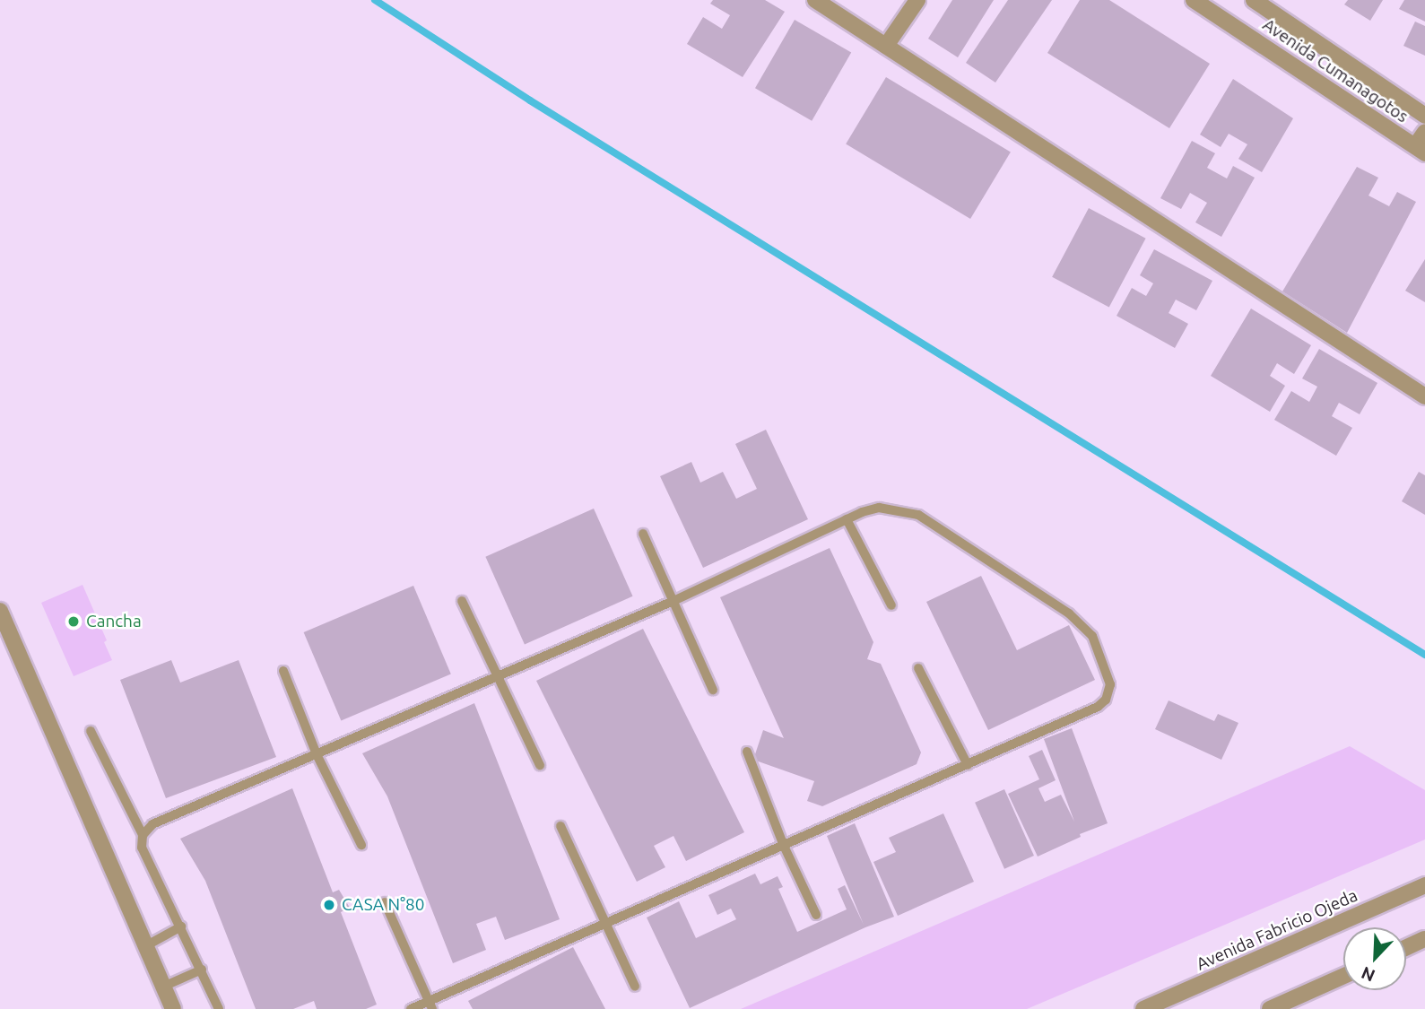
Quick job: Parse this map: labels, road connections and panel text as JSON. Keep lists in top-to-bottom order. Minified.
{"streets":{"street":["Avenida Cumanagotos","Avenida Fabricio Ojeda"]},"places":["Cancha","CASA N°80"],"north":"bottom left"}
